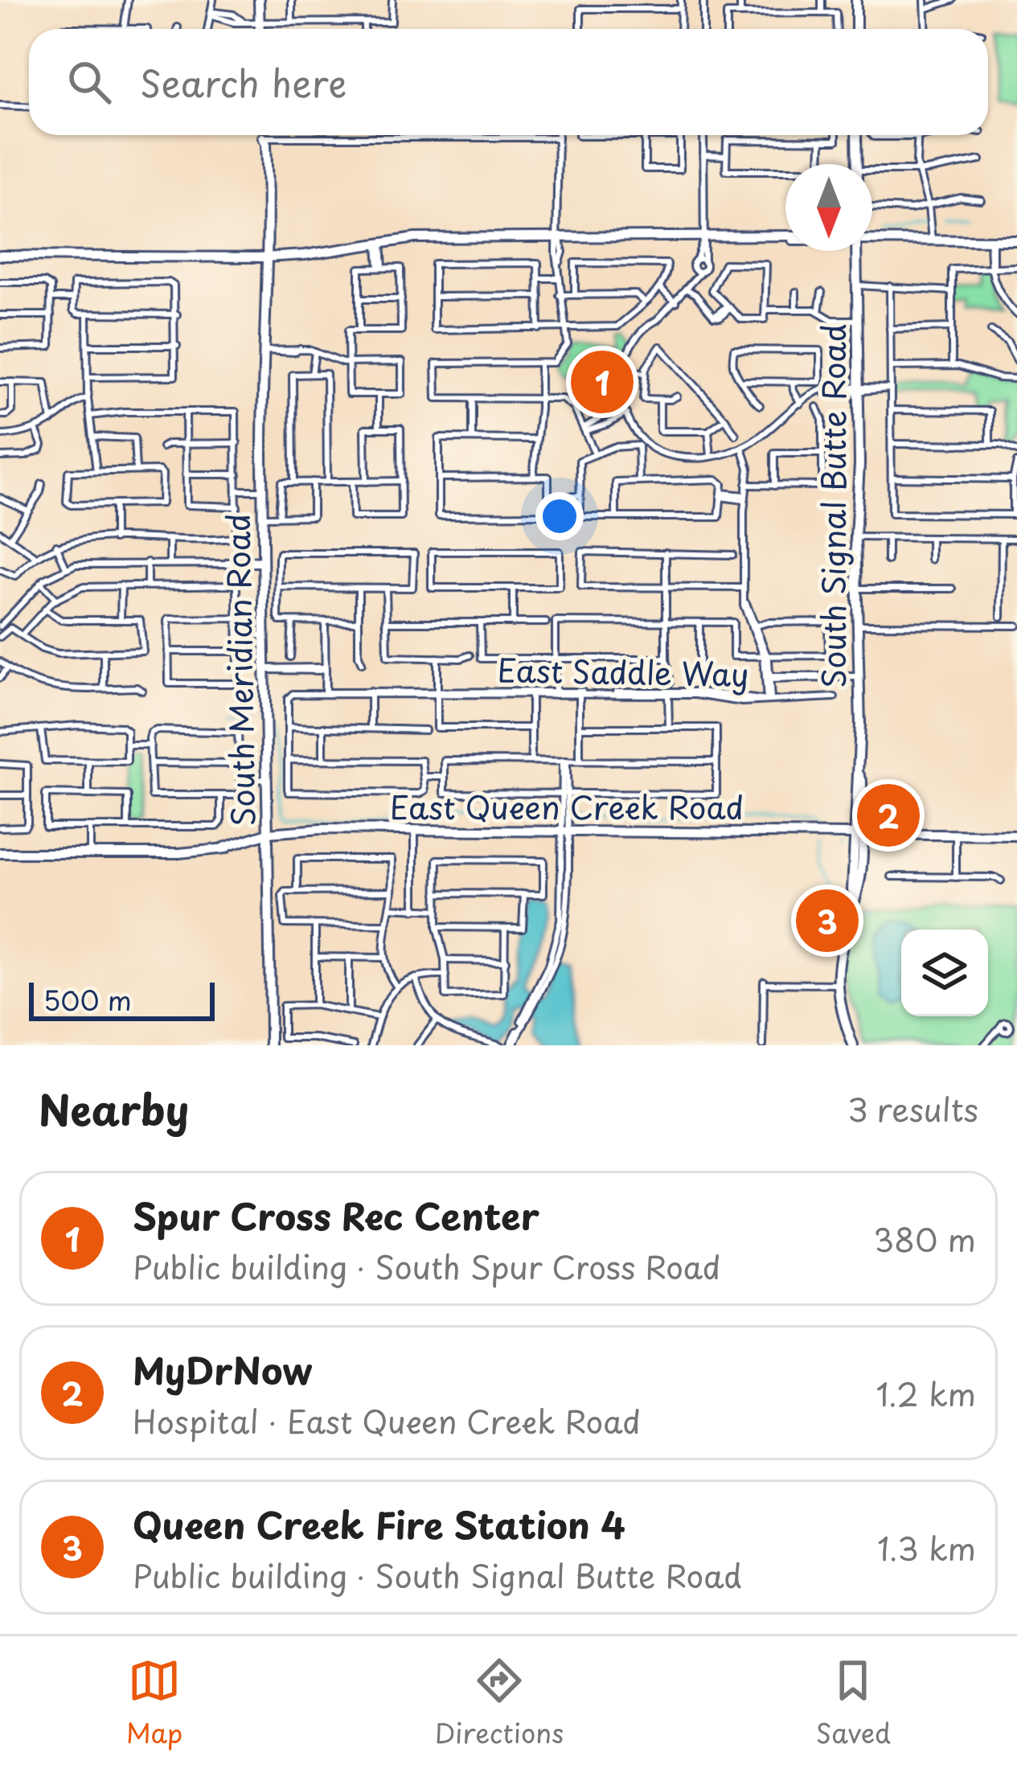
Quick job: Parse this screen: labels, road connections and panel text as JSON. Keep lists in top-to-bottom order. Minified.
{"streets":{"main road":["South Signal Butte Road","South Meridian Road","East Queen Creek Road"],"street":["East Saddle Way"]},"crossings":[["South Signal Butte Road","East Queen Creek Road"],["South Meridian Road","East Queen Creek Road"]],"scale_bar":"500 m","north":"bottom","page":{"search":"Search here","pins":["1","2","3"],"scale":"500 m","heading":["Nearby","3 results"],"list":[{"mark":"1","name":"Spur Cross Rec Center","note":"Public building · South Spur Cross Road","value":"380 m"},{"mark":"2","name":"MyDrNow","note":"Hospital · East Queen Creek Road","value":"1.2 km"},{"mark":"3","name":"Queen Creek Fire Station 4","note":"Public building · South Signal Butte Road","value":"1.3 km"}],"nav":["Map","Directions","Saved"]}}
